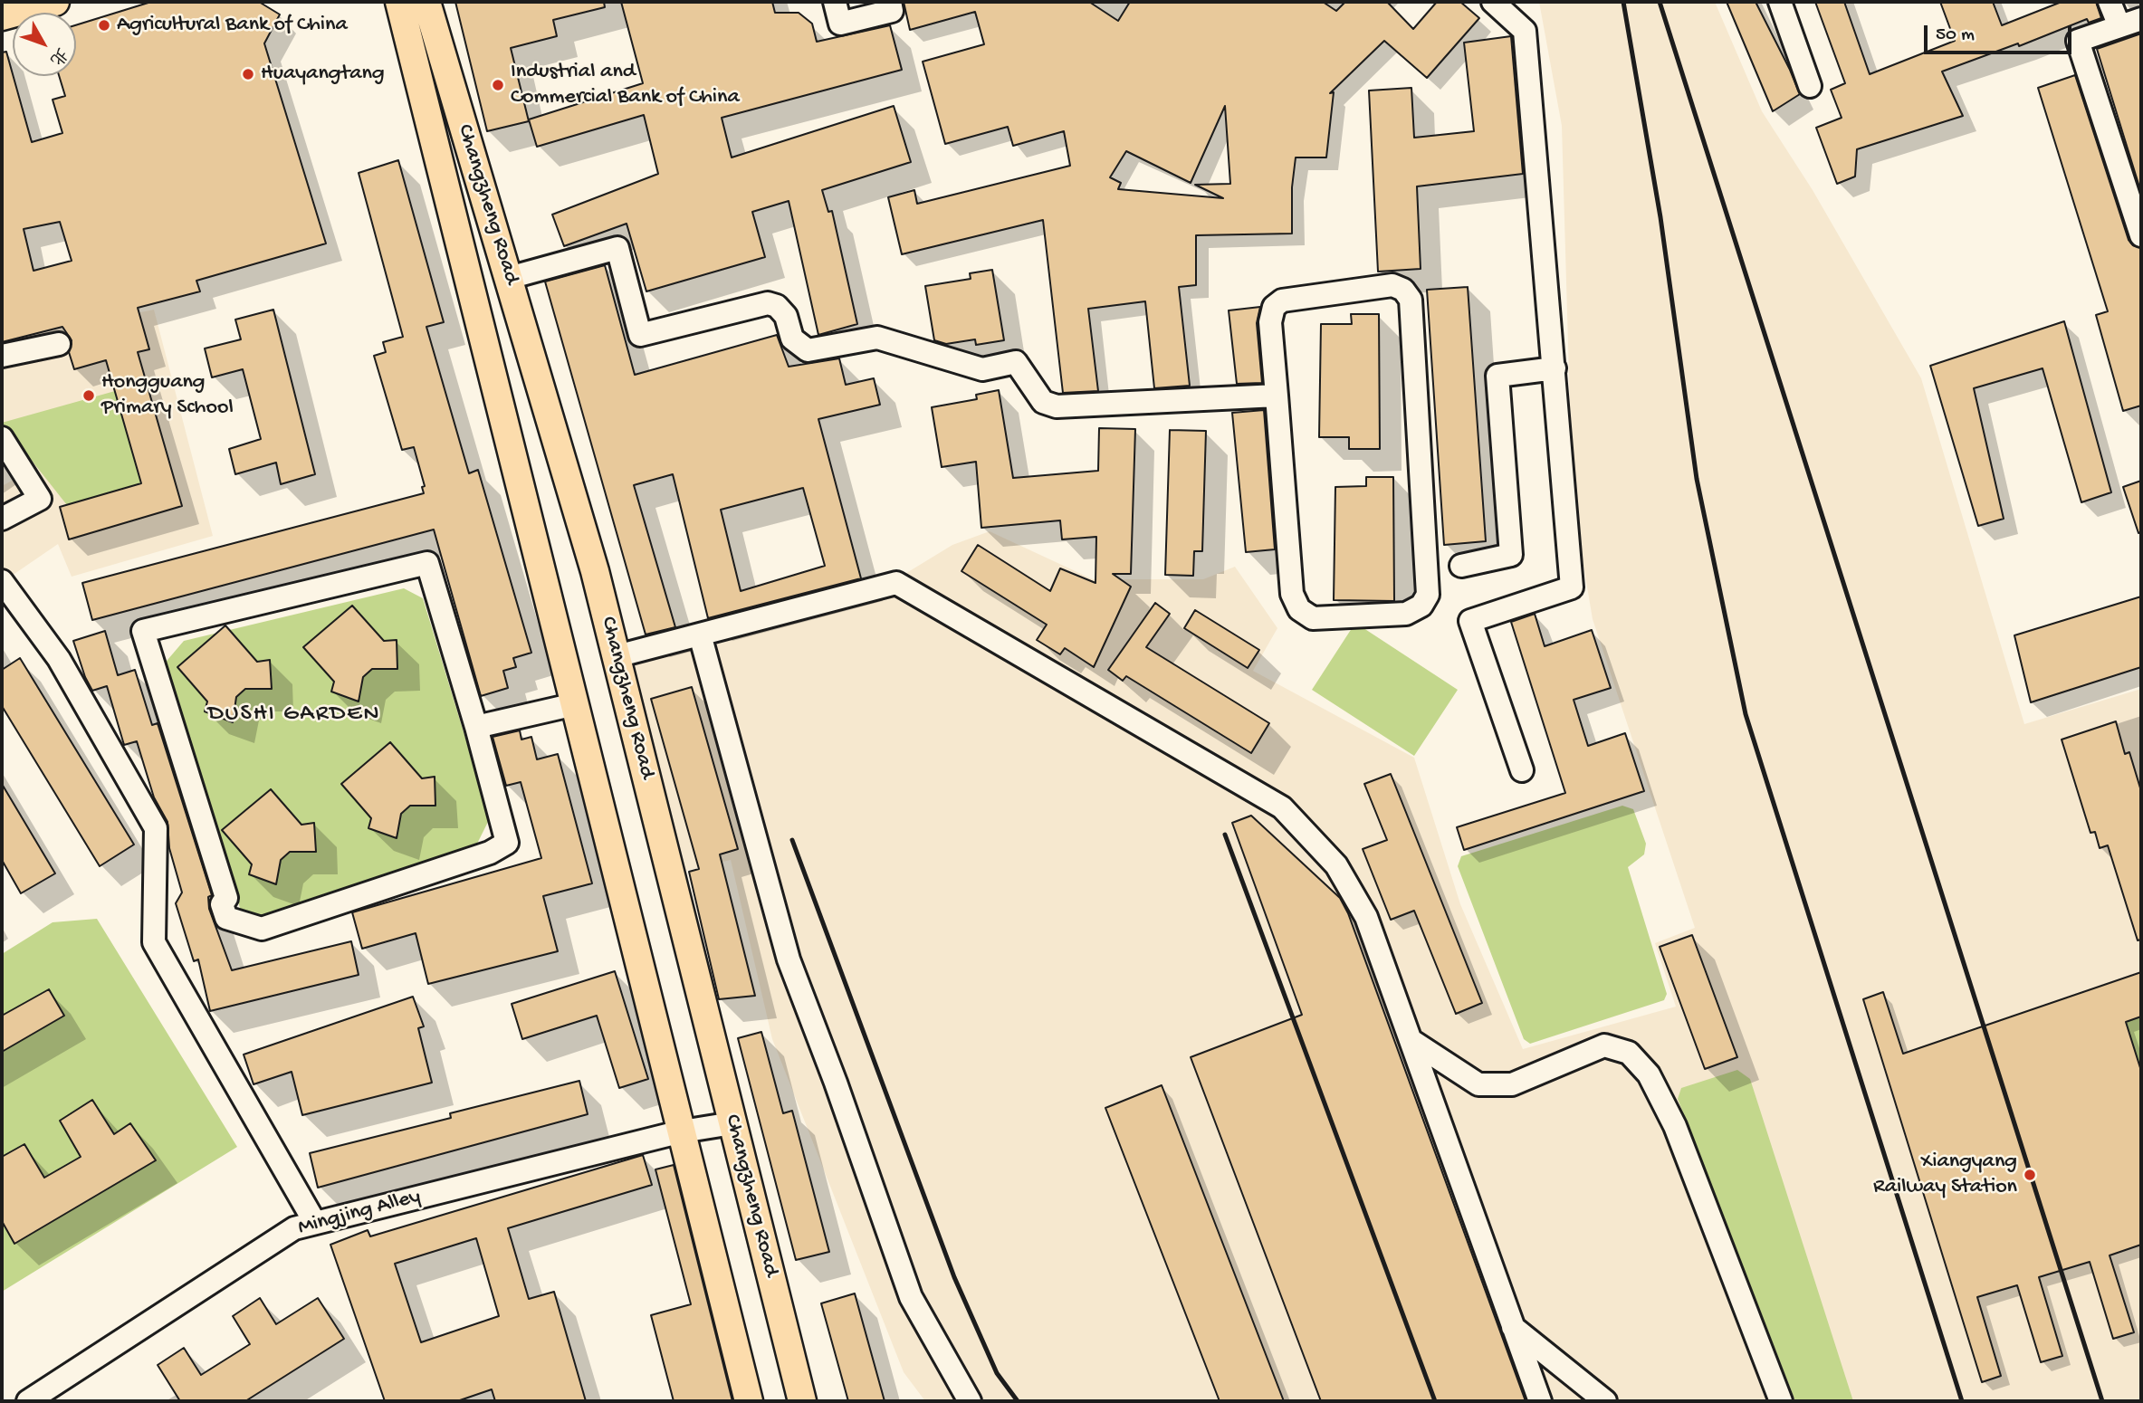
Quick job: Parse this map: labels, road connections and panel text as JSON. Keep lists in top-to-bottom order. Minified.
{"streets":{"main road":["Changzheng Road"],"street":["Mingjing Alley"]},"crossings":[["Changzheng Road","Mingjing Alley"]],"districts":["DUSHI GARDEN"],"places":["Agricultural Bank of China","Huayangtang","Industrial and Commercial Bank of China","Hongguang Primary School","Xiangyang Railway Station"],"scale_bar":"50 m","north":"bottom right"}
